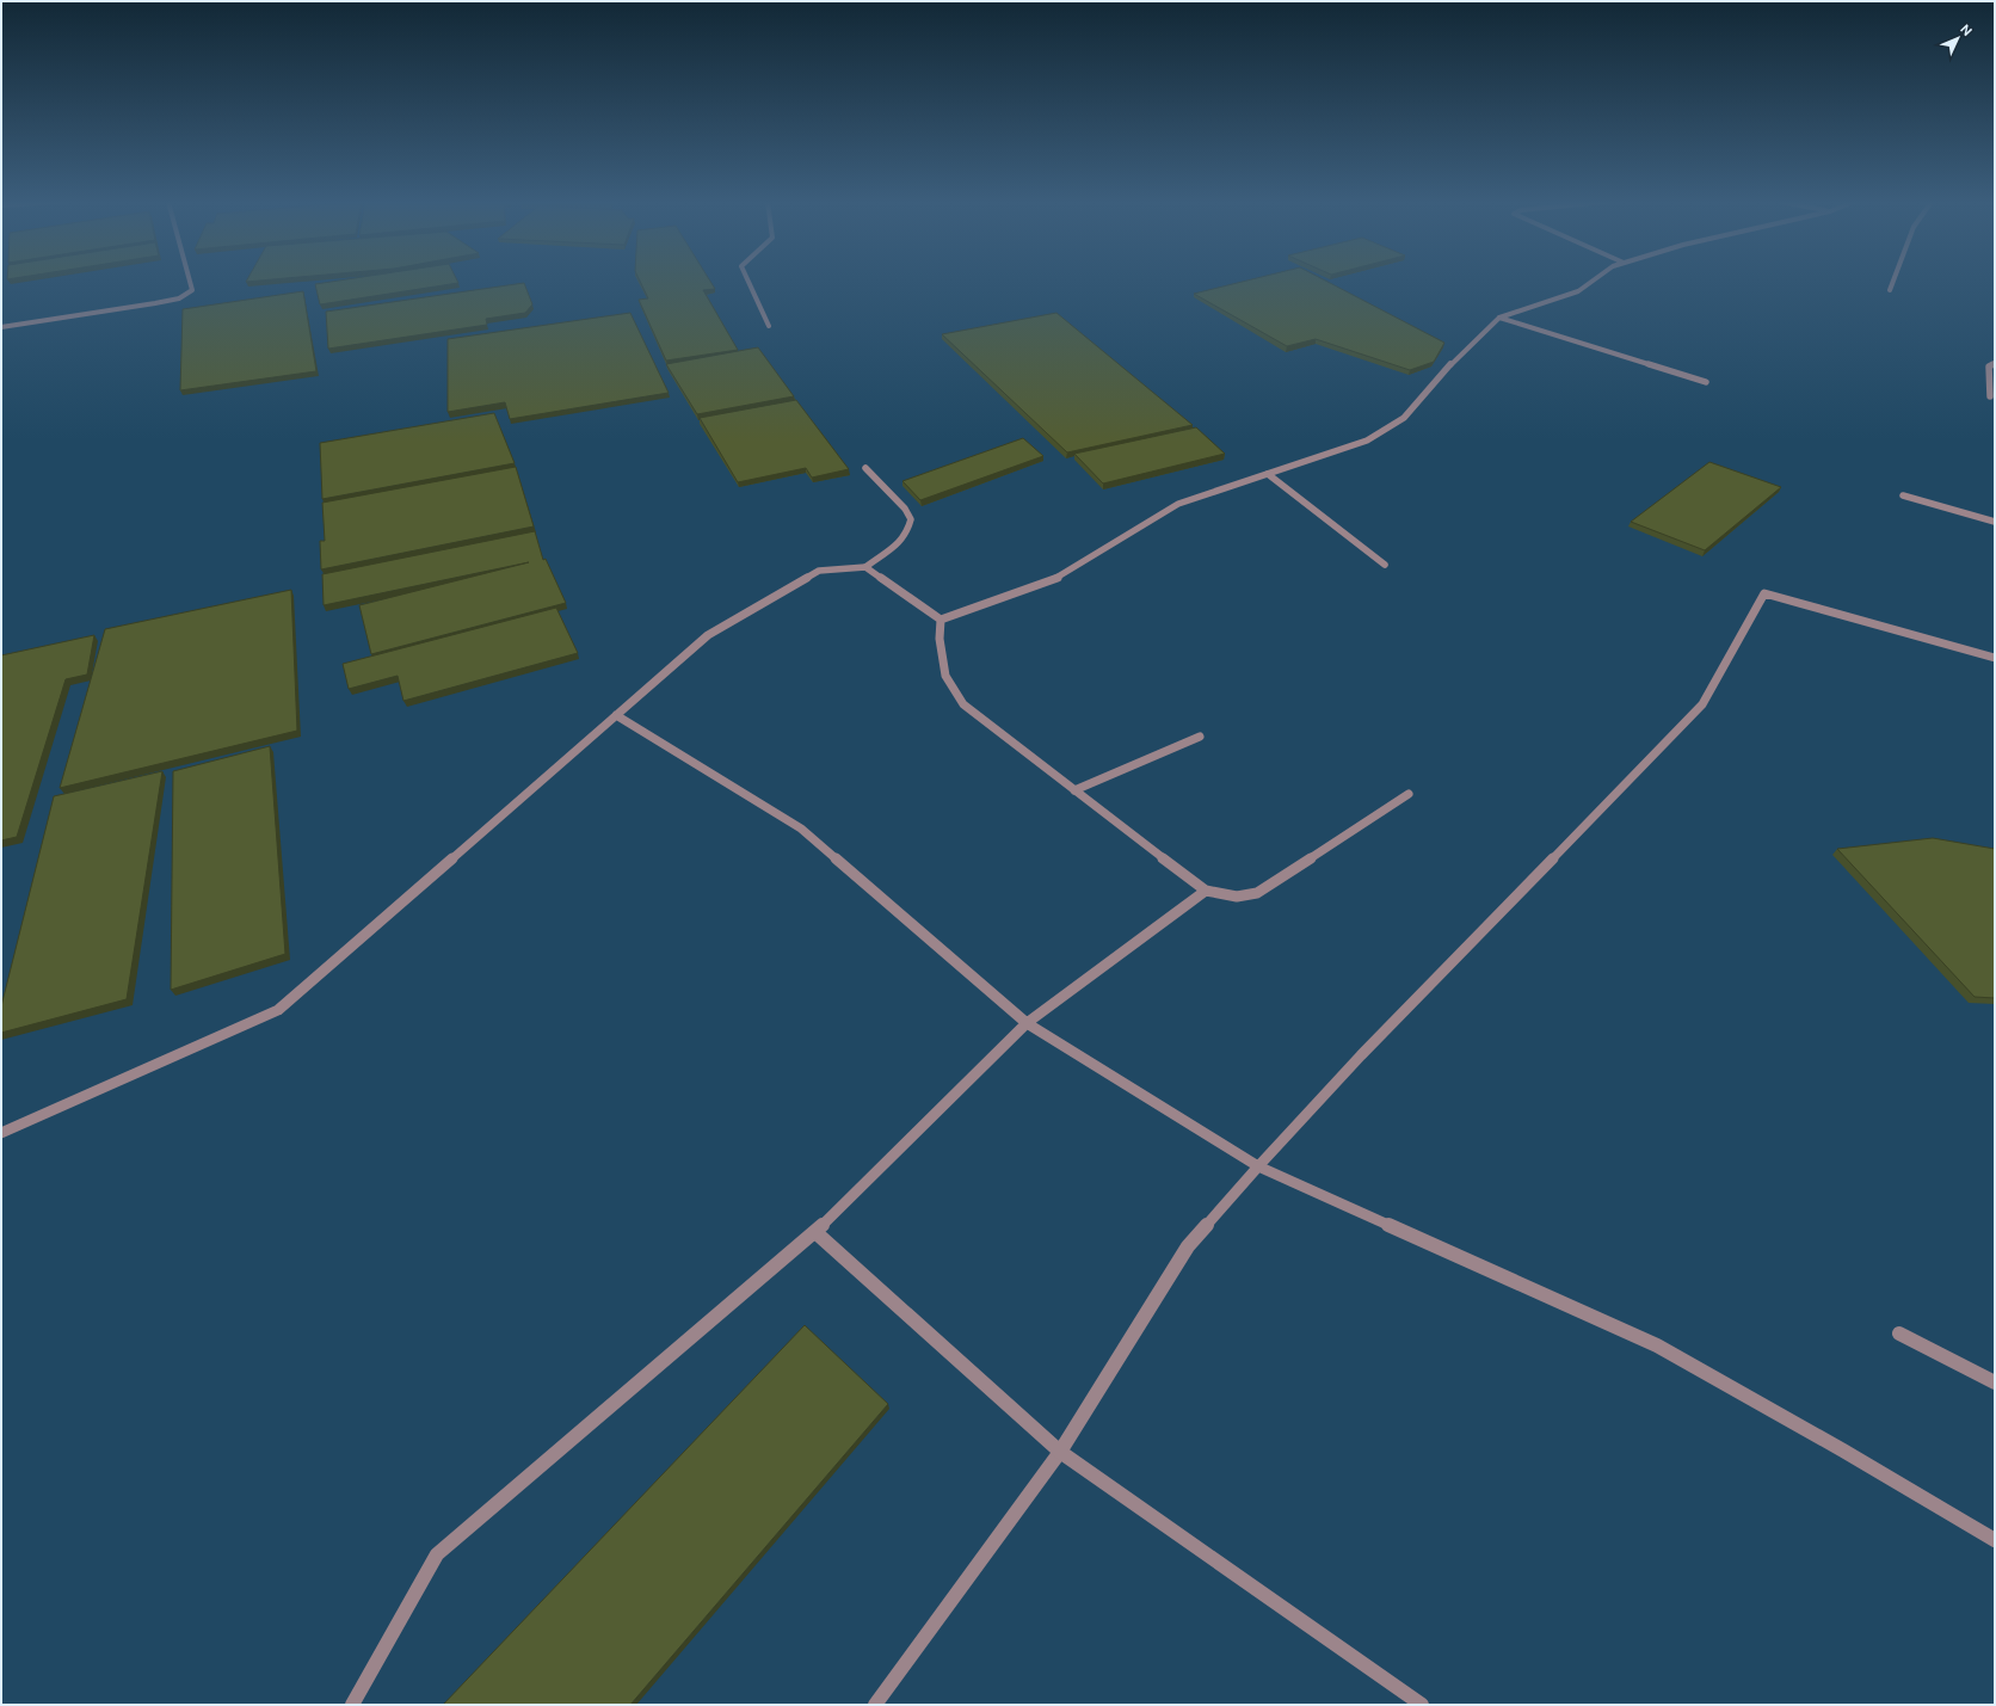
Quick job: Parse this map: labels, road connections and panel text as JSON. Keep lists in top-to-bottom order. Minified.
{"north":"top right"}
